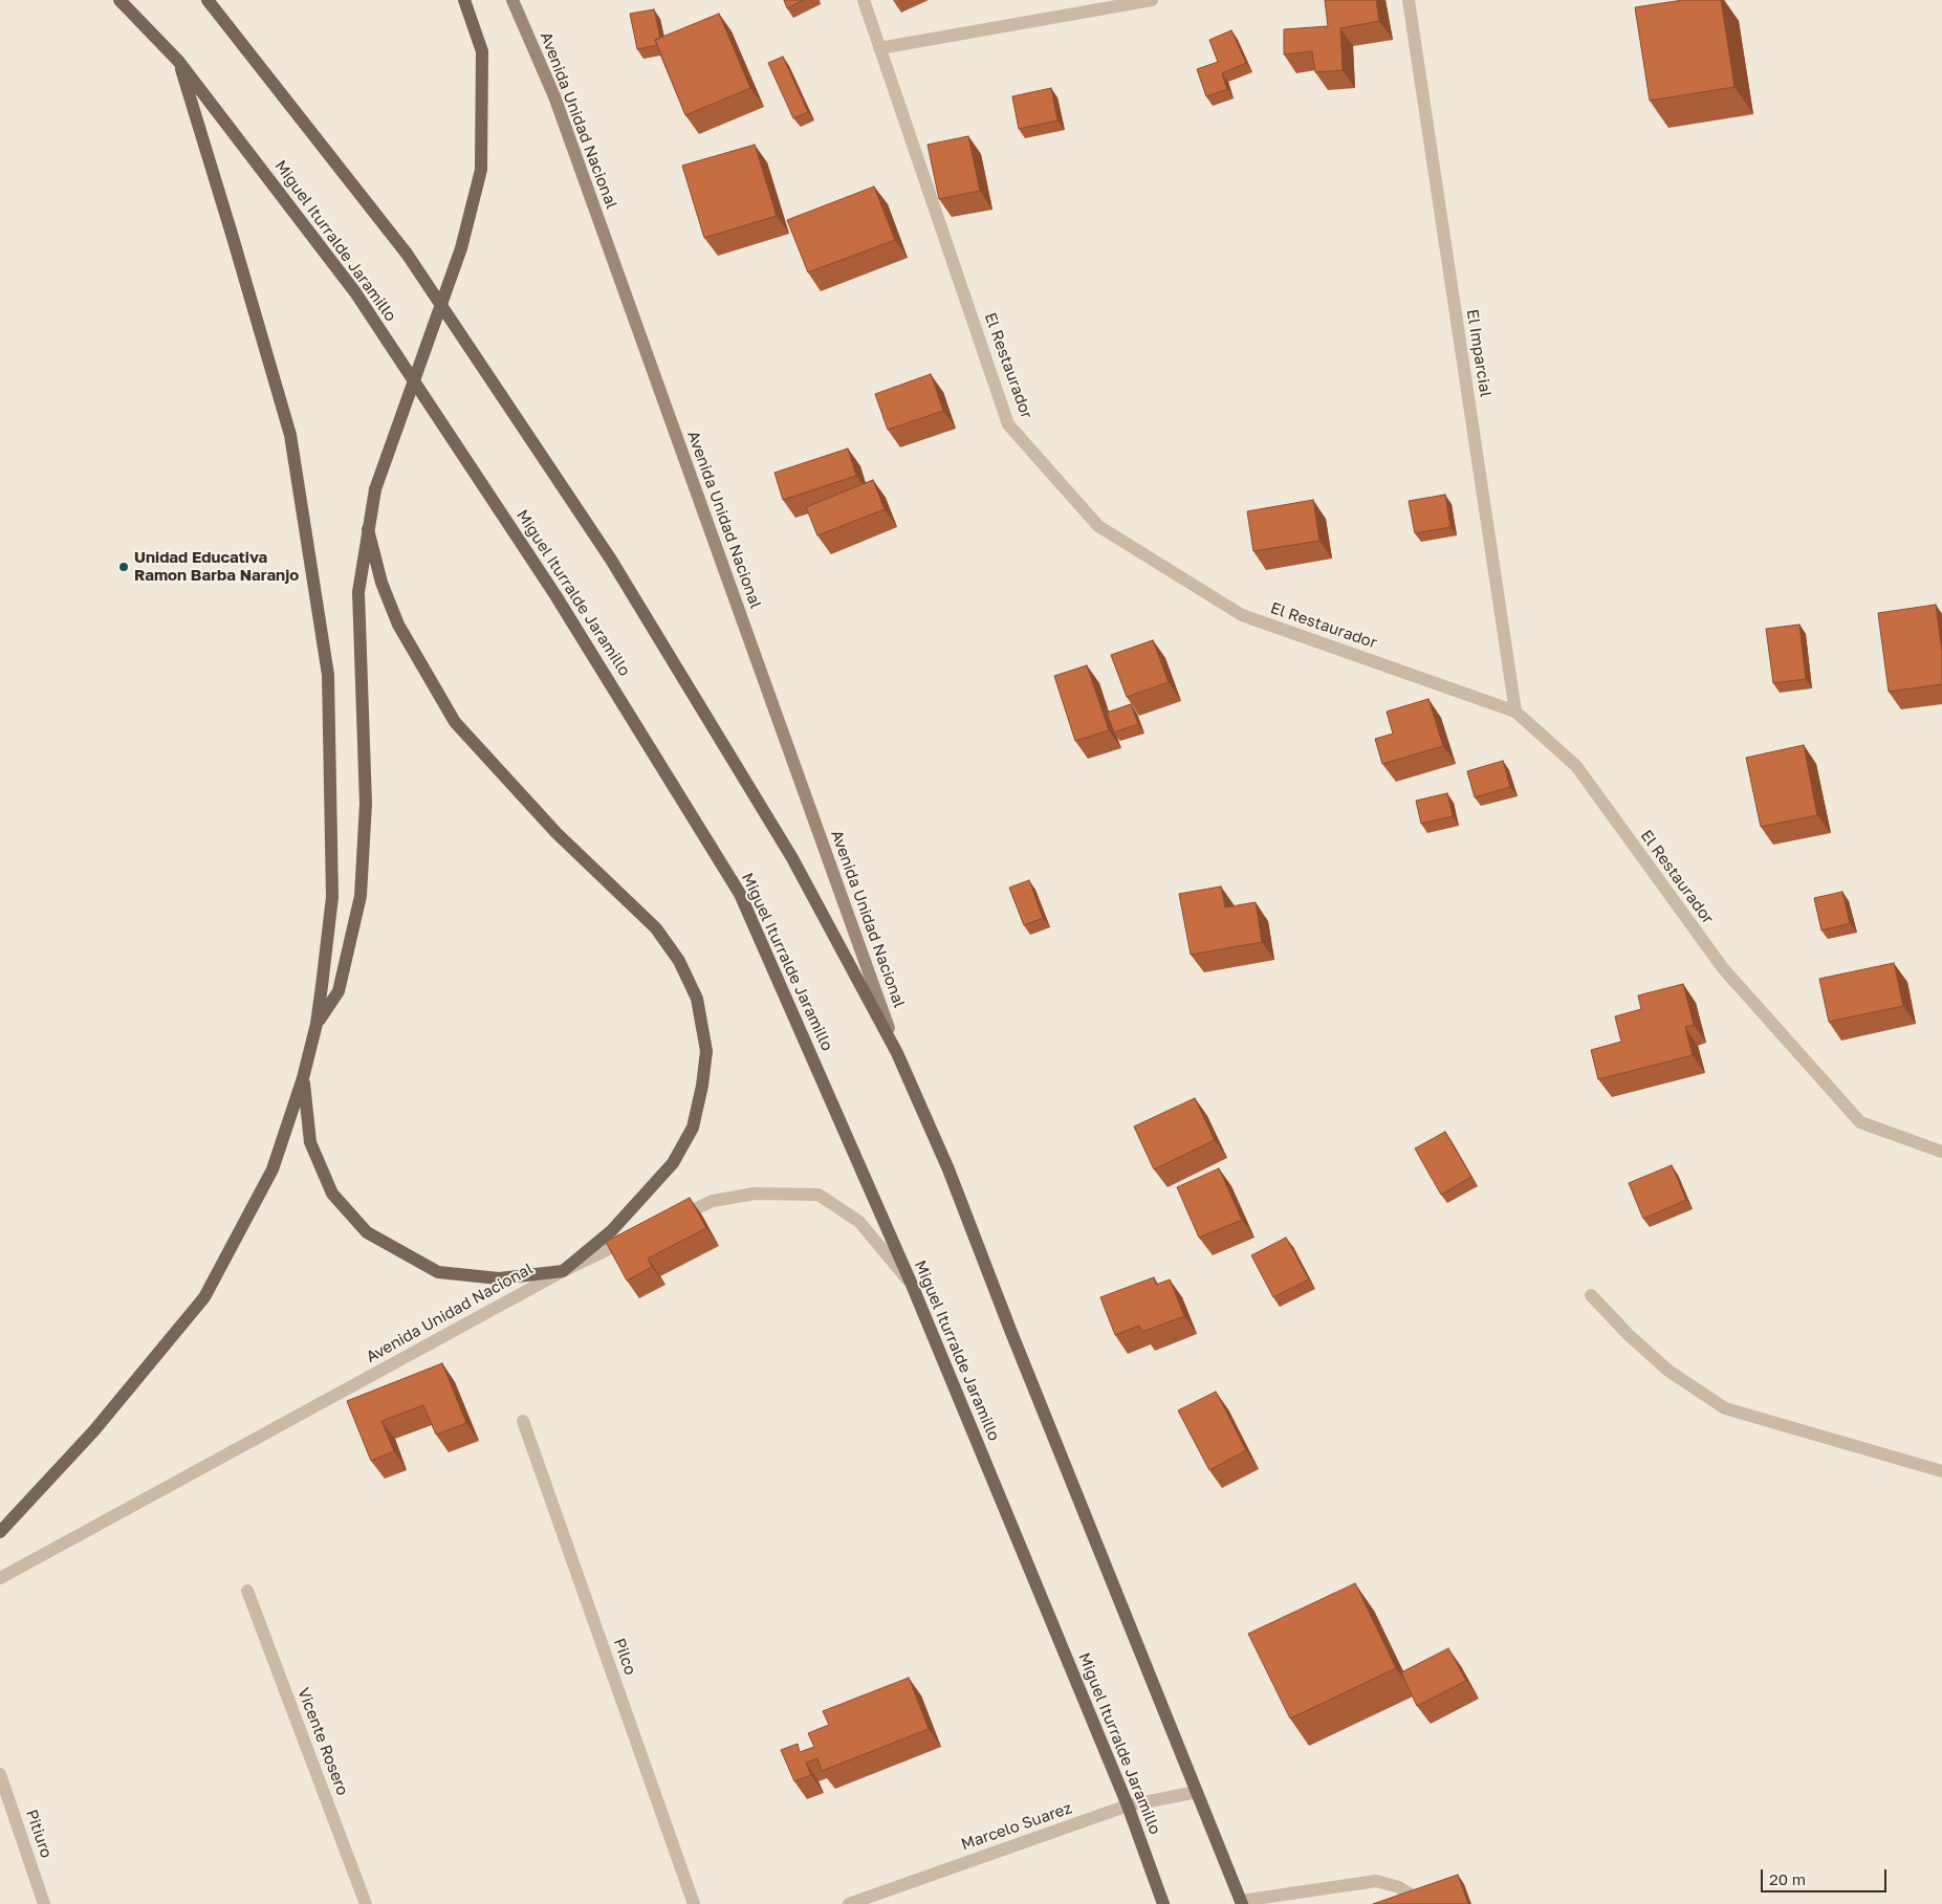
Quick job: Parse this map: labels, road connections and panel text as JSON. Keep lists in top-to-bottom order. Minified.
{"streets":{"main road":["Avenida Unidad Nacional","Miguel Iturralde Jaramillo"],"street":["El Imparcial","El Restaurador","Pilco","Vicente Rosero","Marcelo Suarez","Pitiuro"]},"crossings":[["Miguel Iturralde Jaramillo","Marcelo Suarez"],["El Imparcial","El Restaurador"]],"places":["Unidad Educativa Ramon Barba Naranjo"],"scale_bar":"20 m"}
